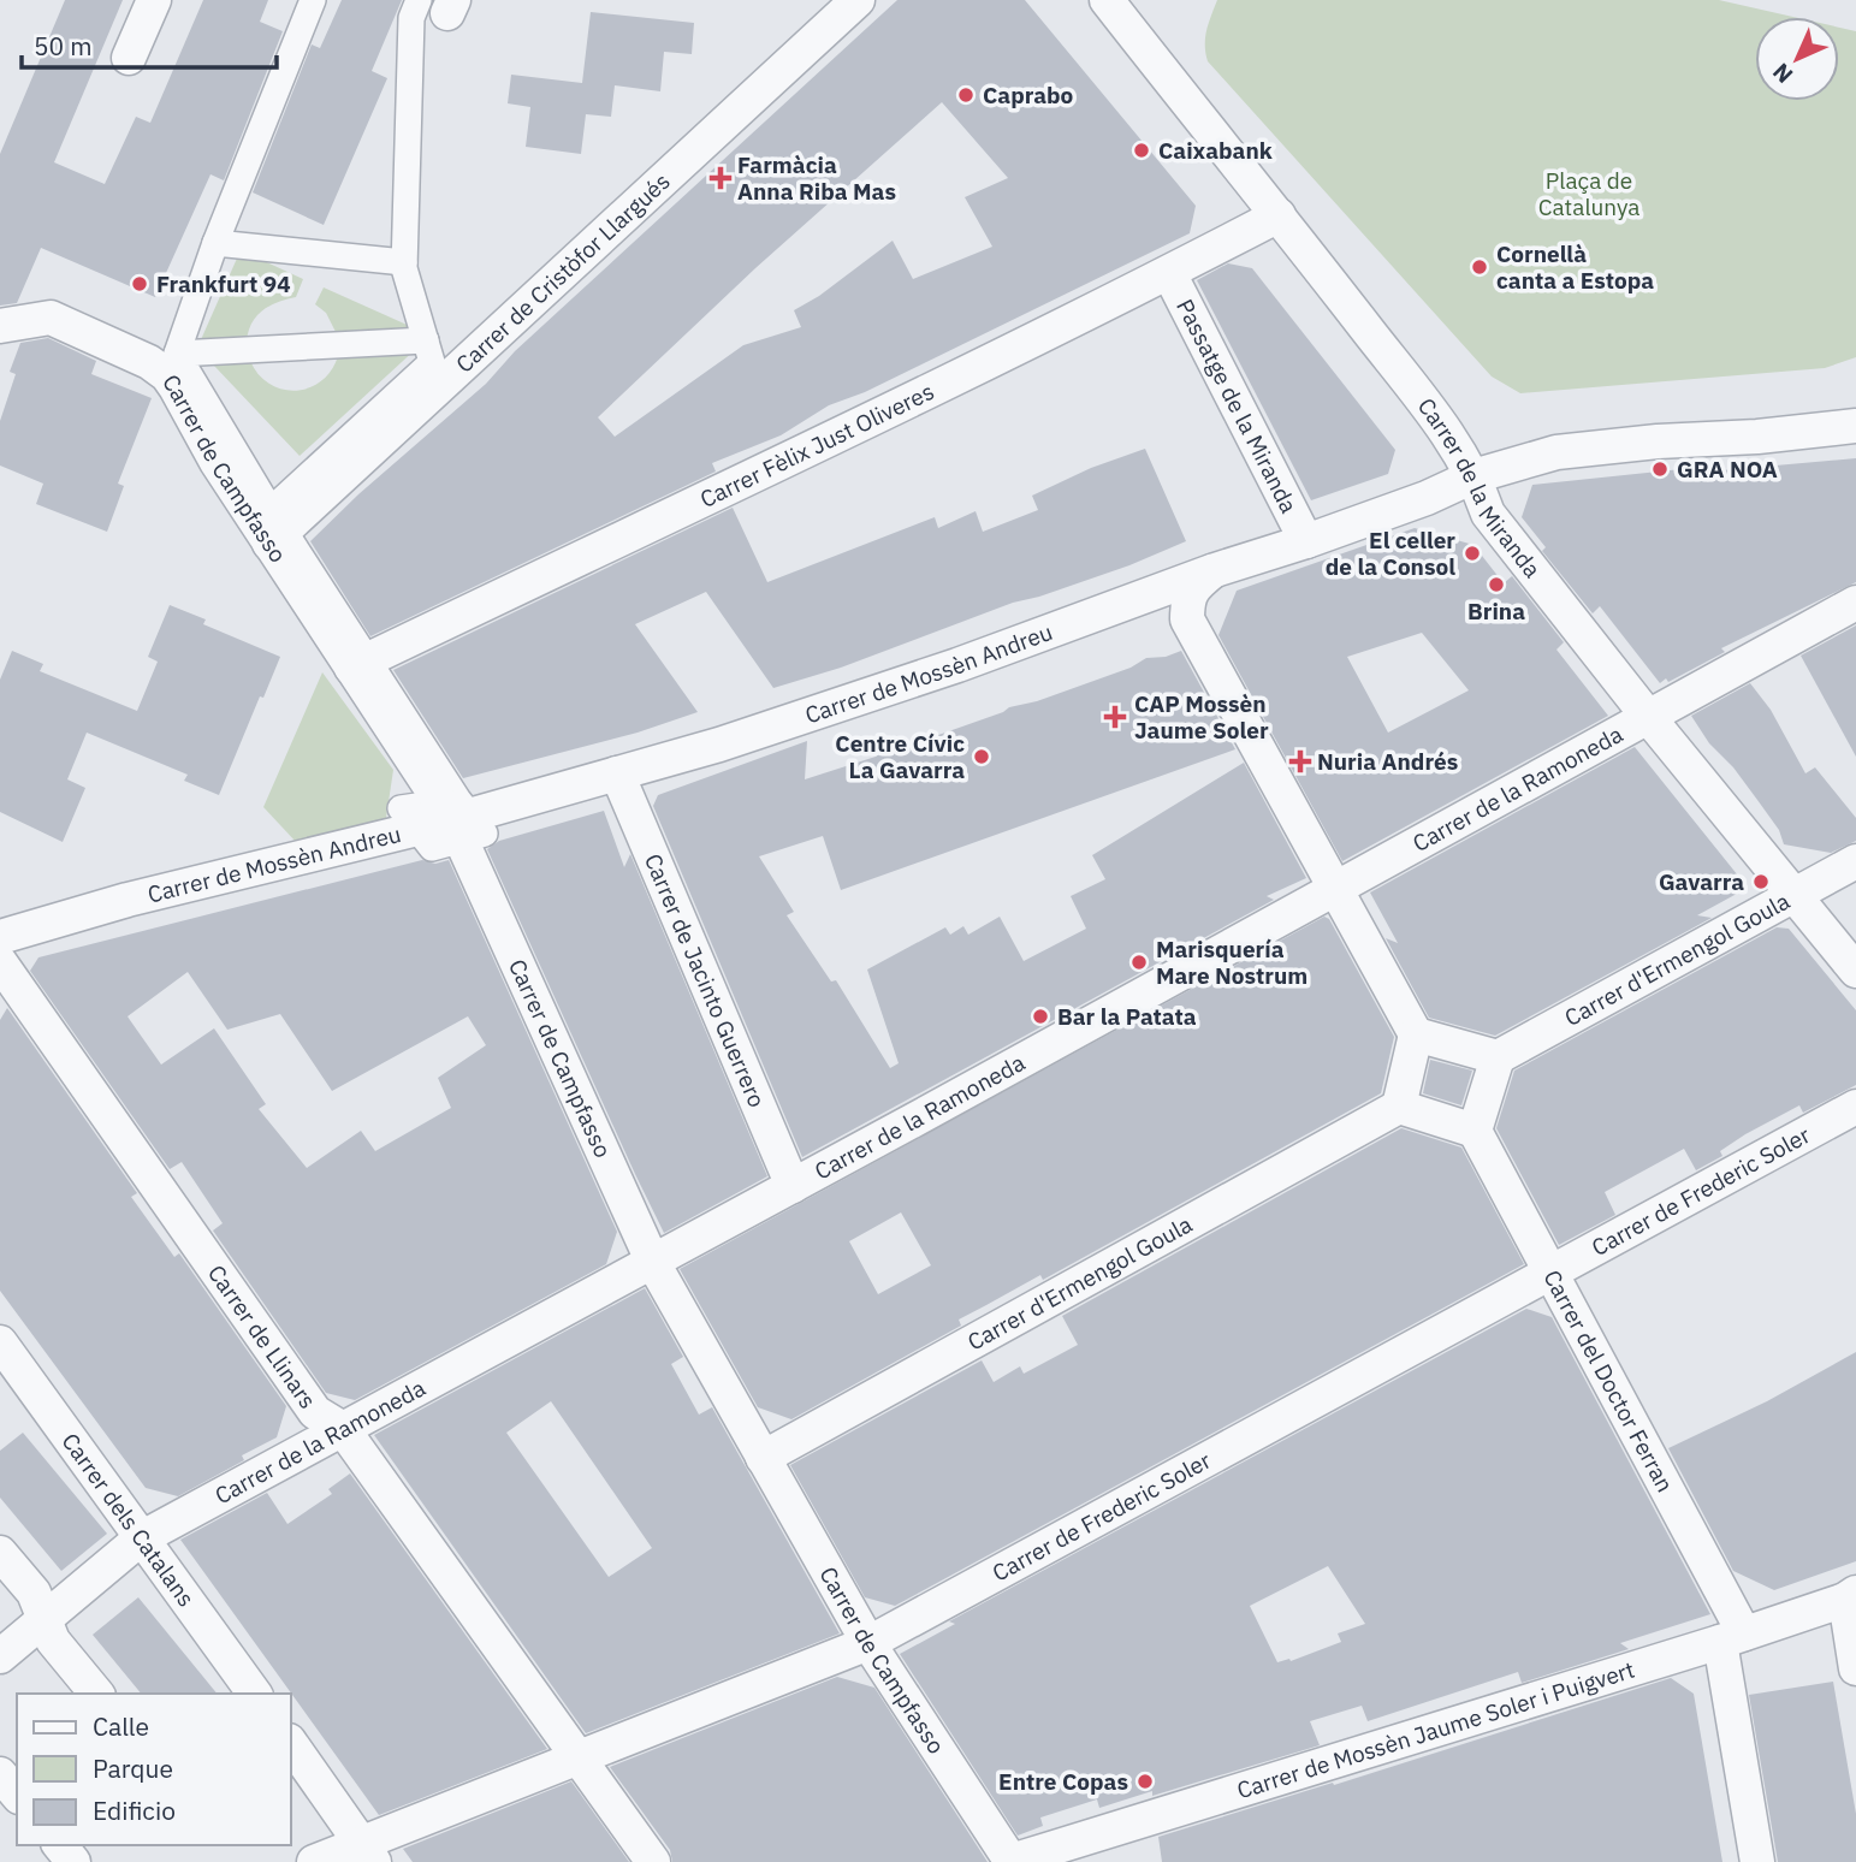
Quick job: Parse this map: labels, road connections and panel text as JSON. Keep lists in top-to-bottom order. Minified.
{"streets":{"street":["Carrer de Cristòfor Llargués","Passatge de la Miranda","Carrer Fèlix Just Oliveres","Carrer de Campfasso","Carrer de la Miranda","Carrer de Mossèn Andreu","Carrer de la Ramoneda","Carrer d'Ermengol Goula","Carrer de Jacinto Guerrero","Carrer de Frederic Soler","Carrer de Llinars","Carrer del Doctor Ferran","Carrer dels Catalans","Carrer de Mossèn Jaume Soler i Puigvert"]},"crossings":[["Carrer de Cristòfor Llargués","Carrer de Campfasso"],["Passatge de la Miranda","Carrer Fèlix Just Oliveres"],["Passatge de la Miranda","Carrer de Mossèn Andreu"],["Carrer Fèlix Just Oliveres","Carrer de Campfasso"],["Carrer Fèlix Just Oliveres","Carrer de la Miranda"],["Carrer de Campfasso","Carrer de Mossèn Andreu"],["Carrer de Campfasso","Carrer de la Ramoneda"],["Carrer de Campfasso","Carrer d'Ermengol Goula"],["Carrer de Campfasso","Carrer de Frederic Soler"],["Carrer de Campfasso","Carrer de Mossèn Jaume Soler i Puigvert"],["Carrer de la Miranda","Carrer de Mossèn Andreu"],["Carrer de la Miranda","Carrer de la Ramoneda"],["Carrer de la Miranda","Carrer d'Ermengol Goula"],["Carrer de Mossèn Andreu","Carrer de Jacinto Guerrero"],["Carrer de la Ramoneda","Carrer de Jacinto Guerrero"],["Carrer de la Ramoneda","Carrer de Llinars"],["Carrer de la Ramoneda","Carrer dels Catalans"],["Carrer de Frederic Soler","Carrer de Llinars"],["Carrer de Frederic Soler","Carrer del Doctor Ferran"],["Carrer del Doctor Ferran","Carrer de Mossèn Jaume Soler i Puigvert"]],"parks":["Plaça de Catalunya"],"places":{"other":["Caprabo","Caixabank","Cornellà canta a Estopa","Frankfurt 94","GRA NOA","El celler de la Consol","Brina","Centre Cívic La Gavarra","Gavarra","Marisquería Mare Nostrum","Bar la Patata","Entre Copas"],"health":["Farmàcia Anna Riba Mas","CAP Mossèn Jaume Soler","Nuria Andrés"]},"legend":["Calle","Parque","Edificio"],"scale_bar":"50 m","north":"bottom left"}
